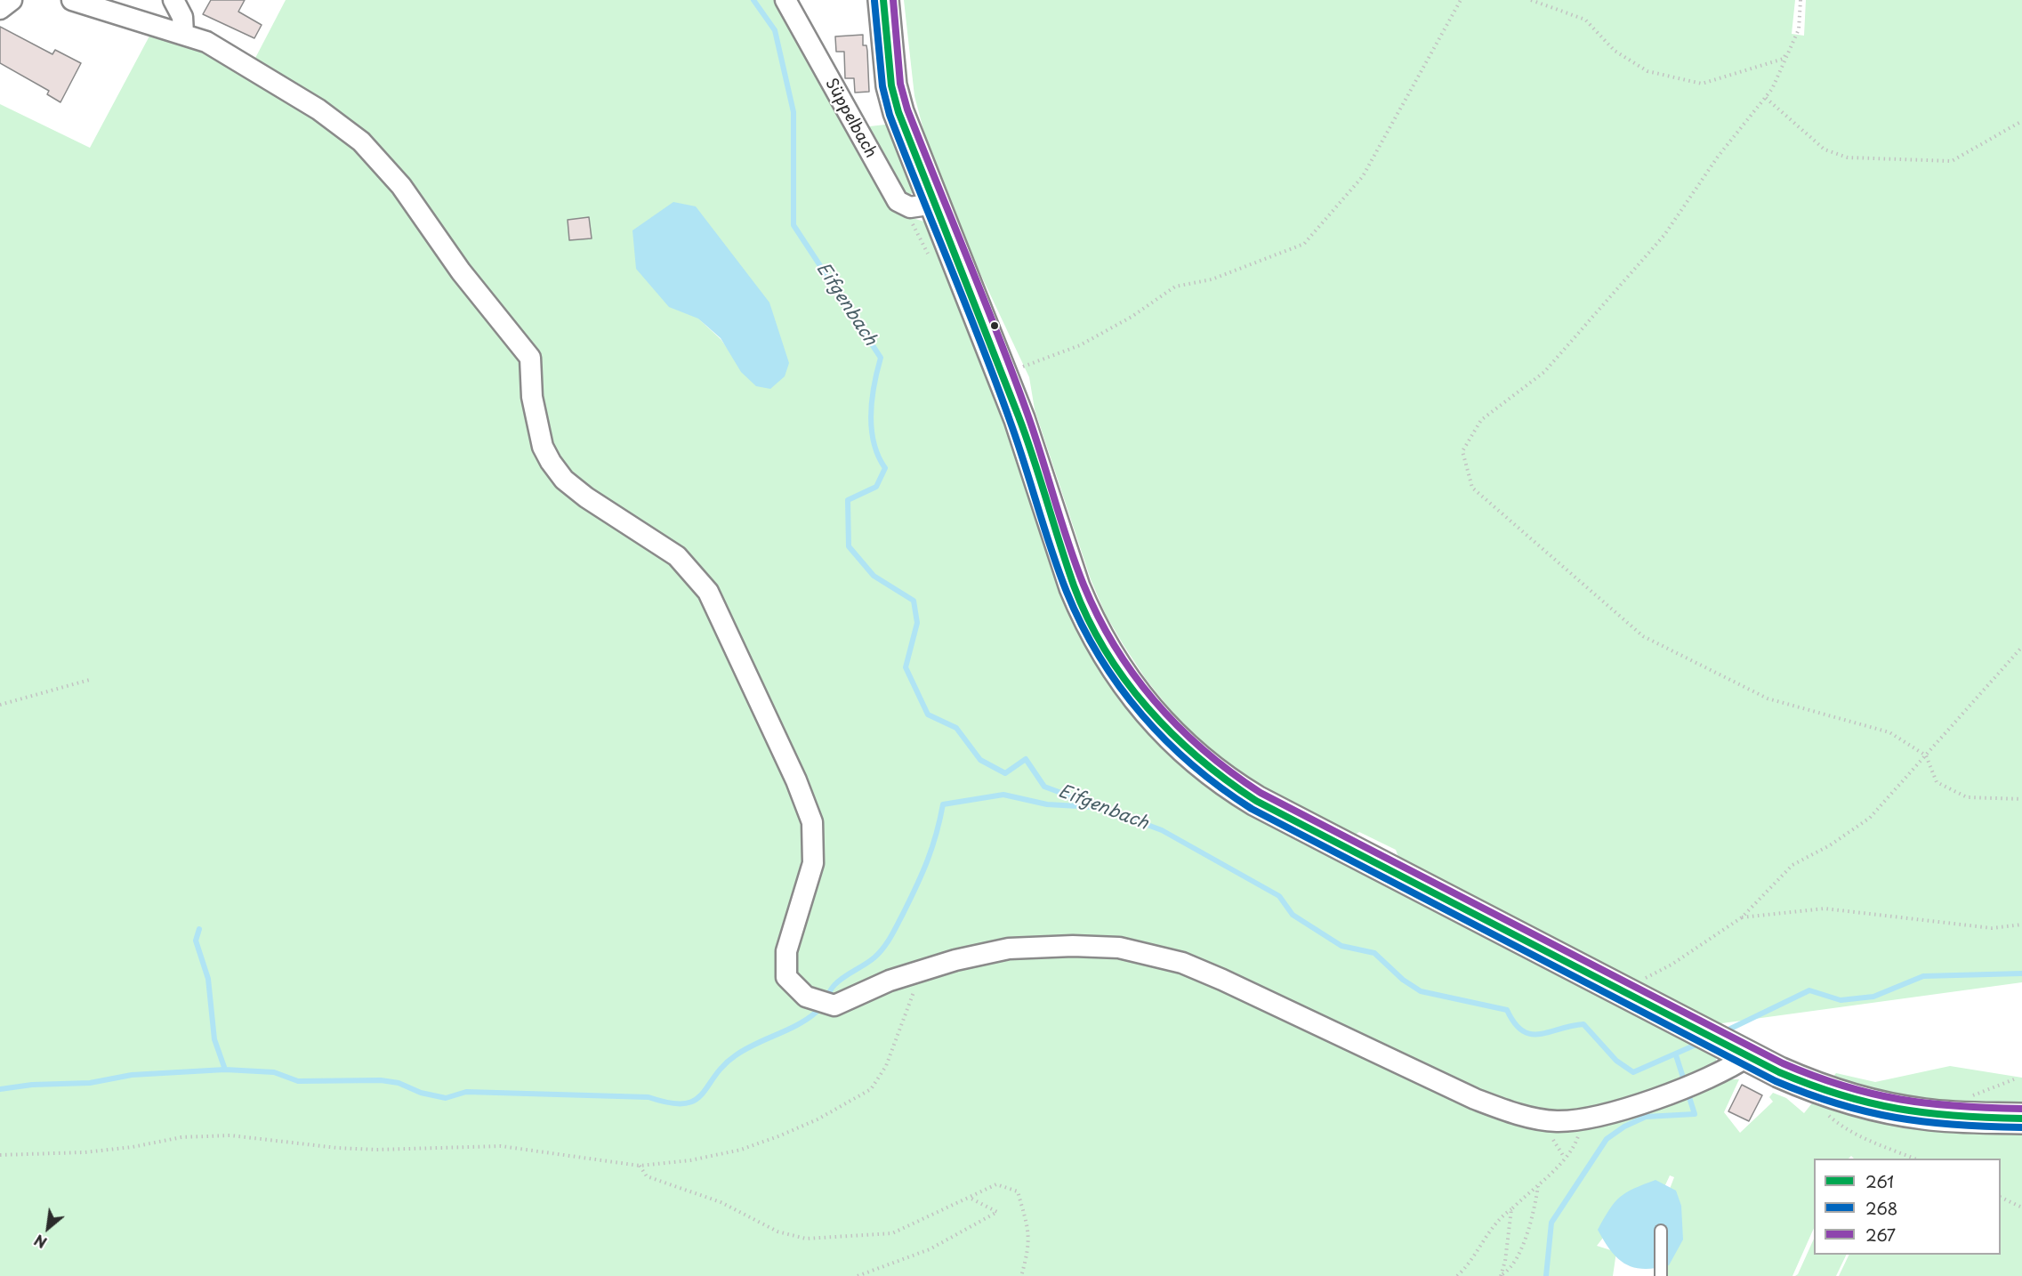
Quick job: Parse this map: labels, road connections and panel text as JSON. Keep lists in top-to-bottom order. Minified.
{"streets":{"street":["Süppelbach"]},"water":["Eifgenbach"],"lines":["transit line 261","transit line 267","transit line 268"],"legend":["261","268","267"],"north":"bottom left"}
